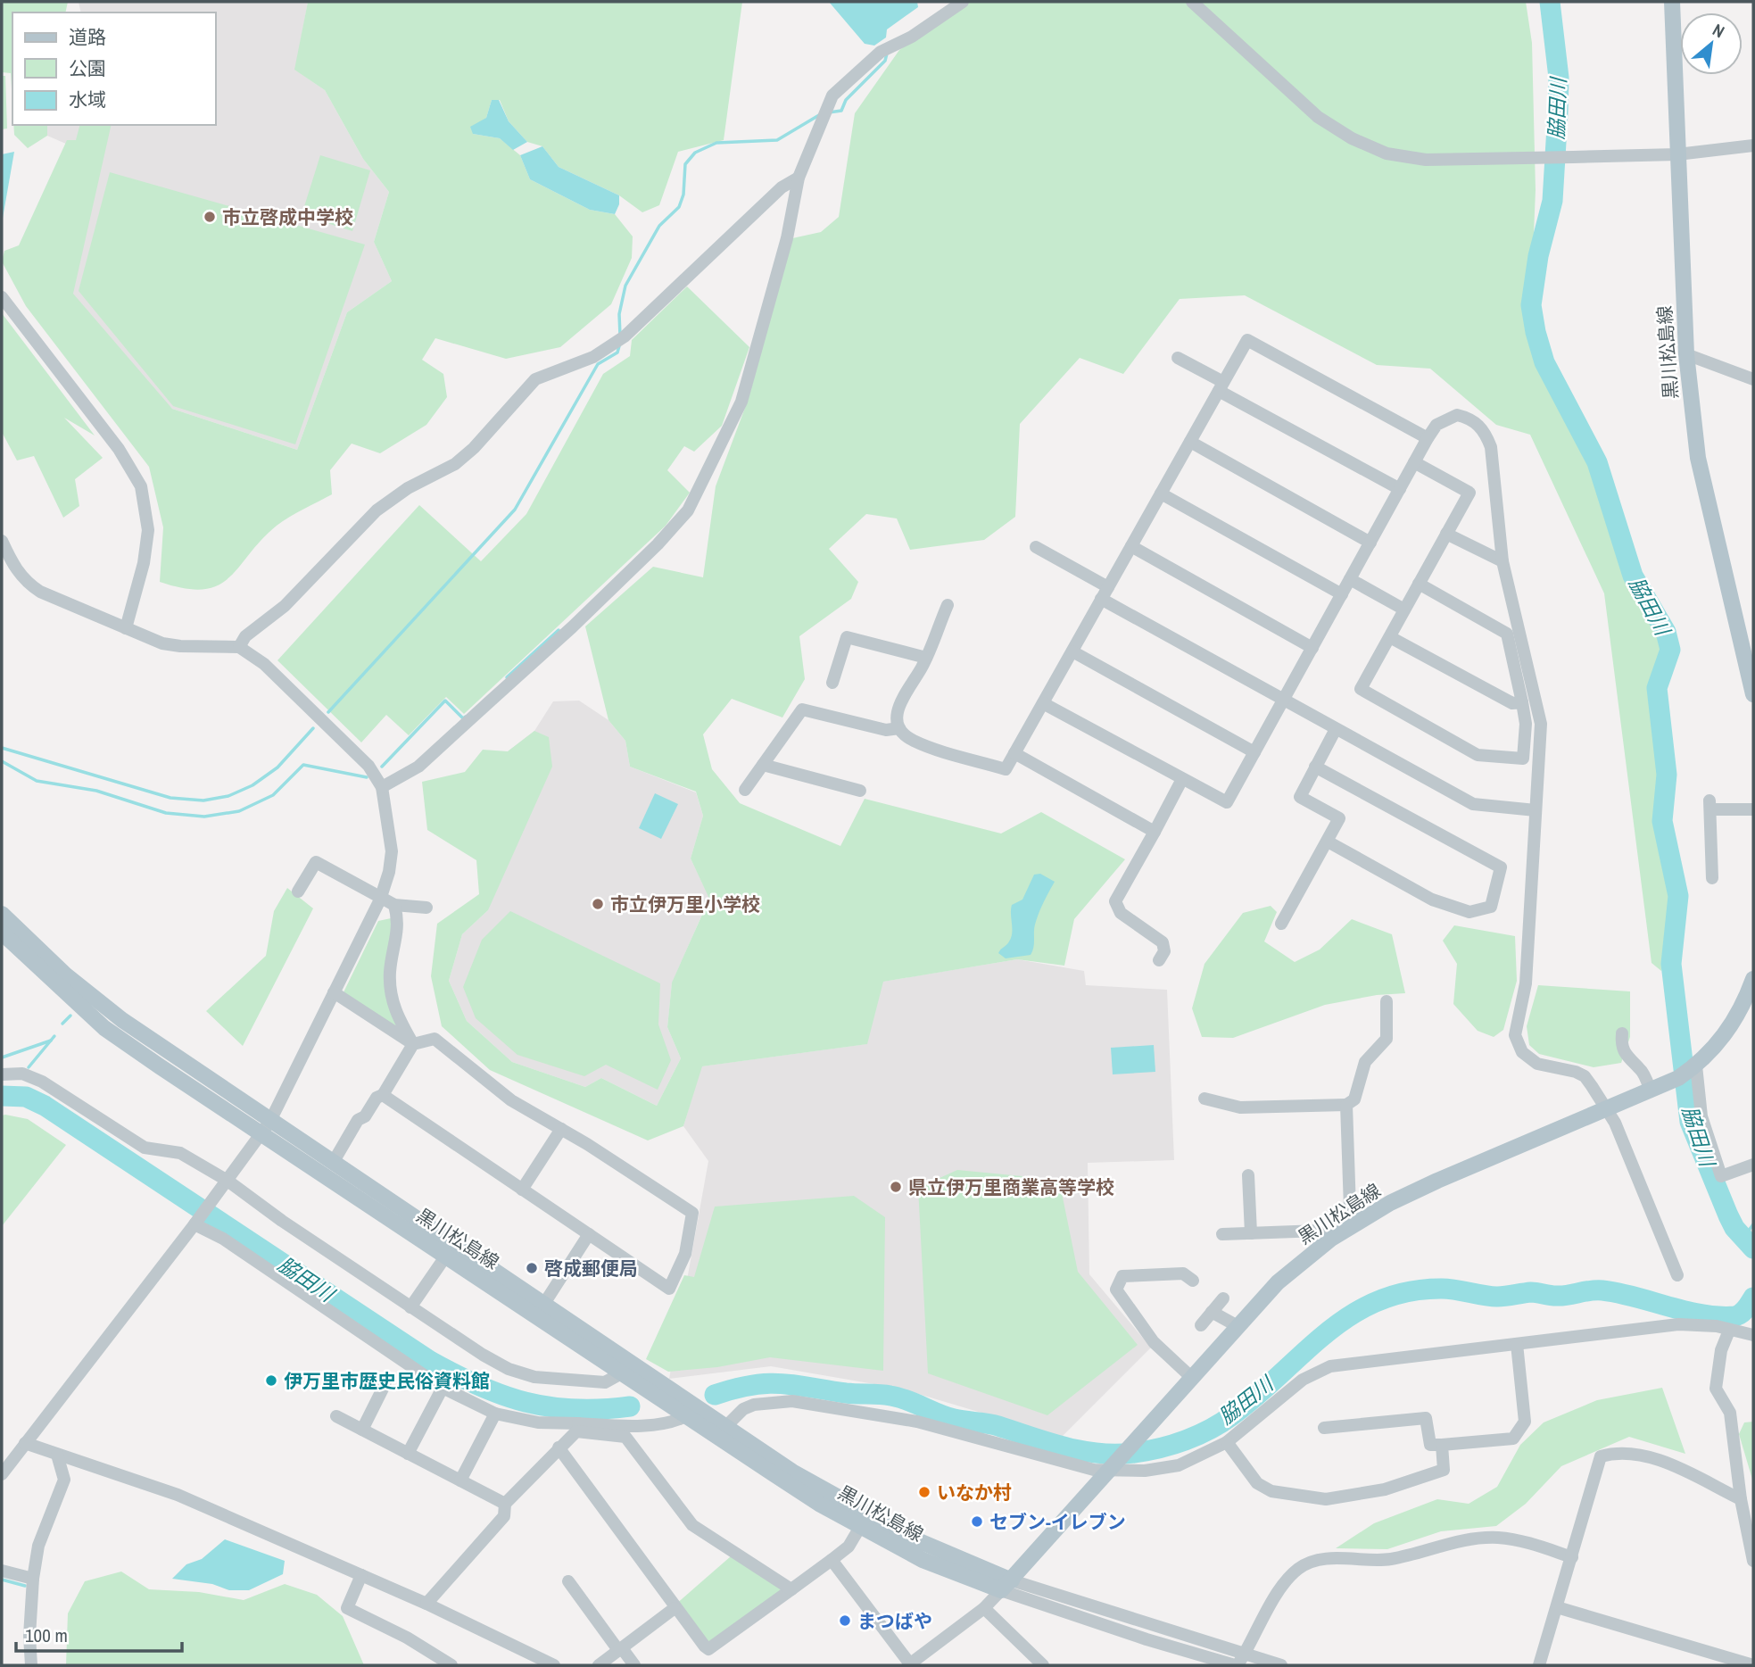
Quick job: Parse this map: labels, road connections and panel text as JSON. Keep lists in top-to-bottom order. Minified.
{"streets":{"main road":["黒川松島線"]},"water":["脇田川"],"places":["市立啓成中学校","市立伊万里小学校","県立伊万里商業高等学校","啓成郵便局","伊万里市歴史民俗資料館","いなか村","セブン-イレブン","まつばや"],"legend":["道路","公園","水域"],"scale_bar":"100 m","north":"top right"}
